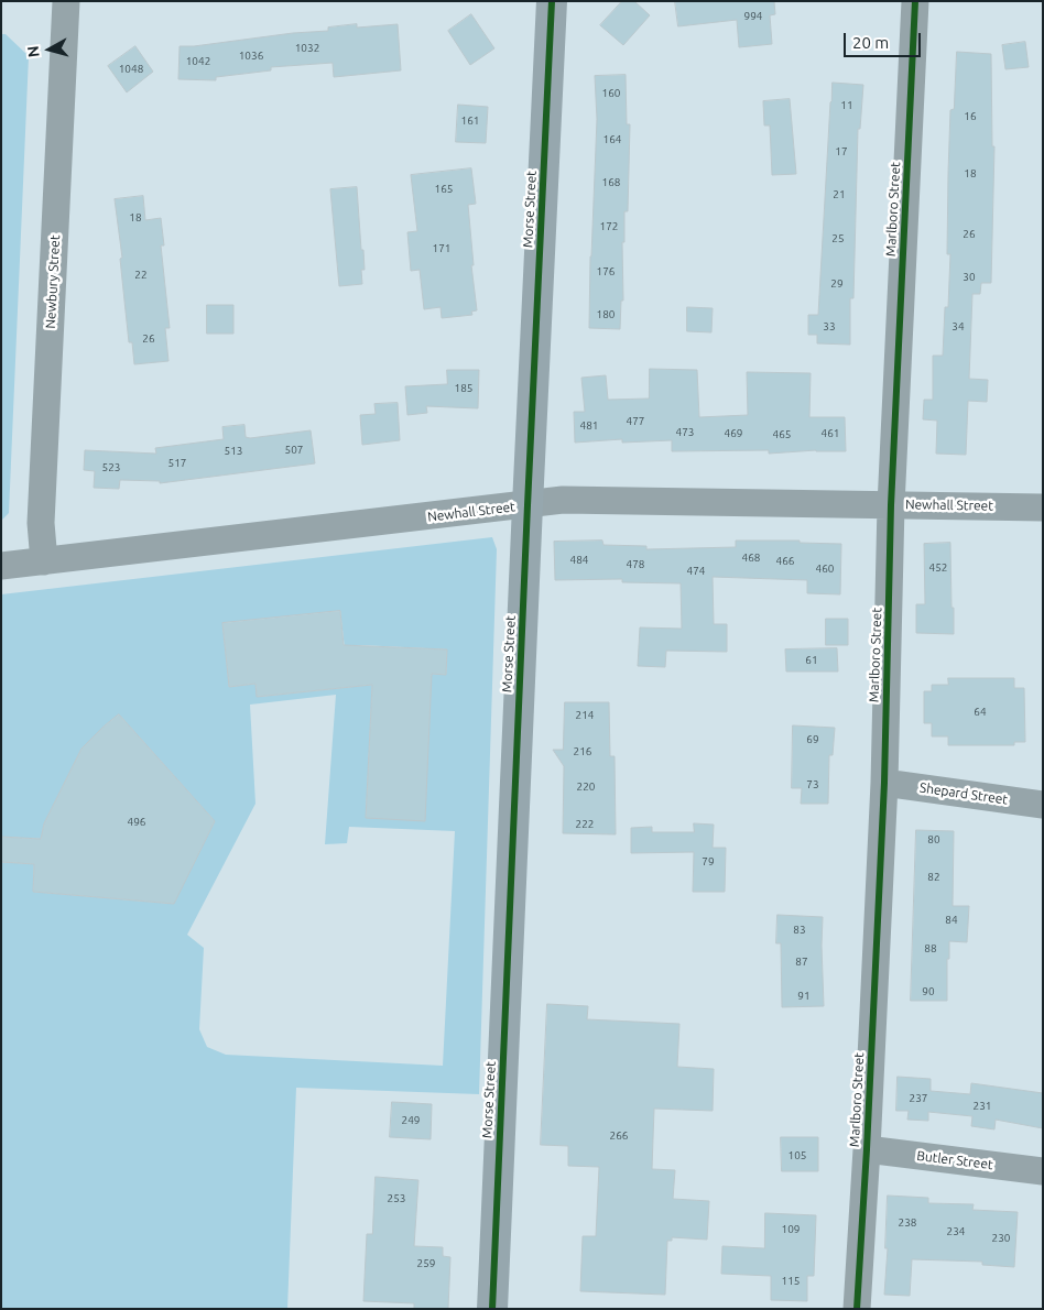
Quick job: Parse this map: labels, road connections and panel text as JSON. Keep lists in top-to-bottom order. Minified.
{"streets":{"main road":["Morse Street"],"street":["Marlboro Street","Newbury Street","Newhall Street","Shepard Street","Butler Street"]},"crossings":[["Morse Street","Newhall Street"],["Marlboro Street","Newhall Street"],["Marlboro Street","Shepard Street"],["Marlboro Street","Butler Street"],["Newbury Street","Newhall Street"]],"house_numbers":["994","1032","1036","1042","1048","160","11","16","161","164","17","18","168","165","21","18","172","26","25","171","176","22","30","29","180","33","34","26","185","477","481","473","469","461","465","507","513","517","523","468","484","466","478","452","460","474","61","64","214","69","216","73","220","496","222","80","79","82","84","83","88","87","90","91","237","231","249","266","105","253","238","109","234","230","259","115"],"scale_bar":"20 m","north":"left"}
